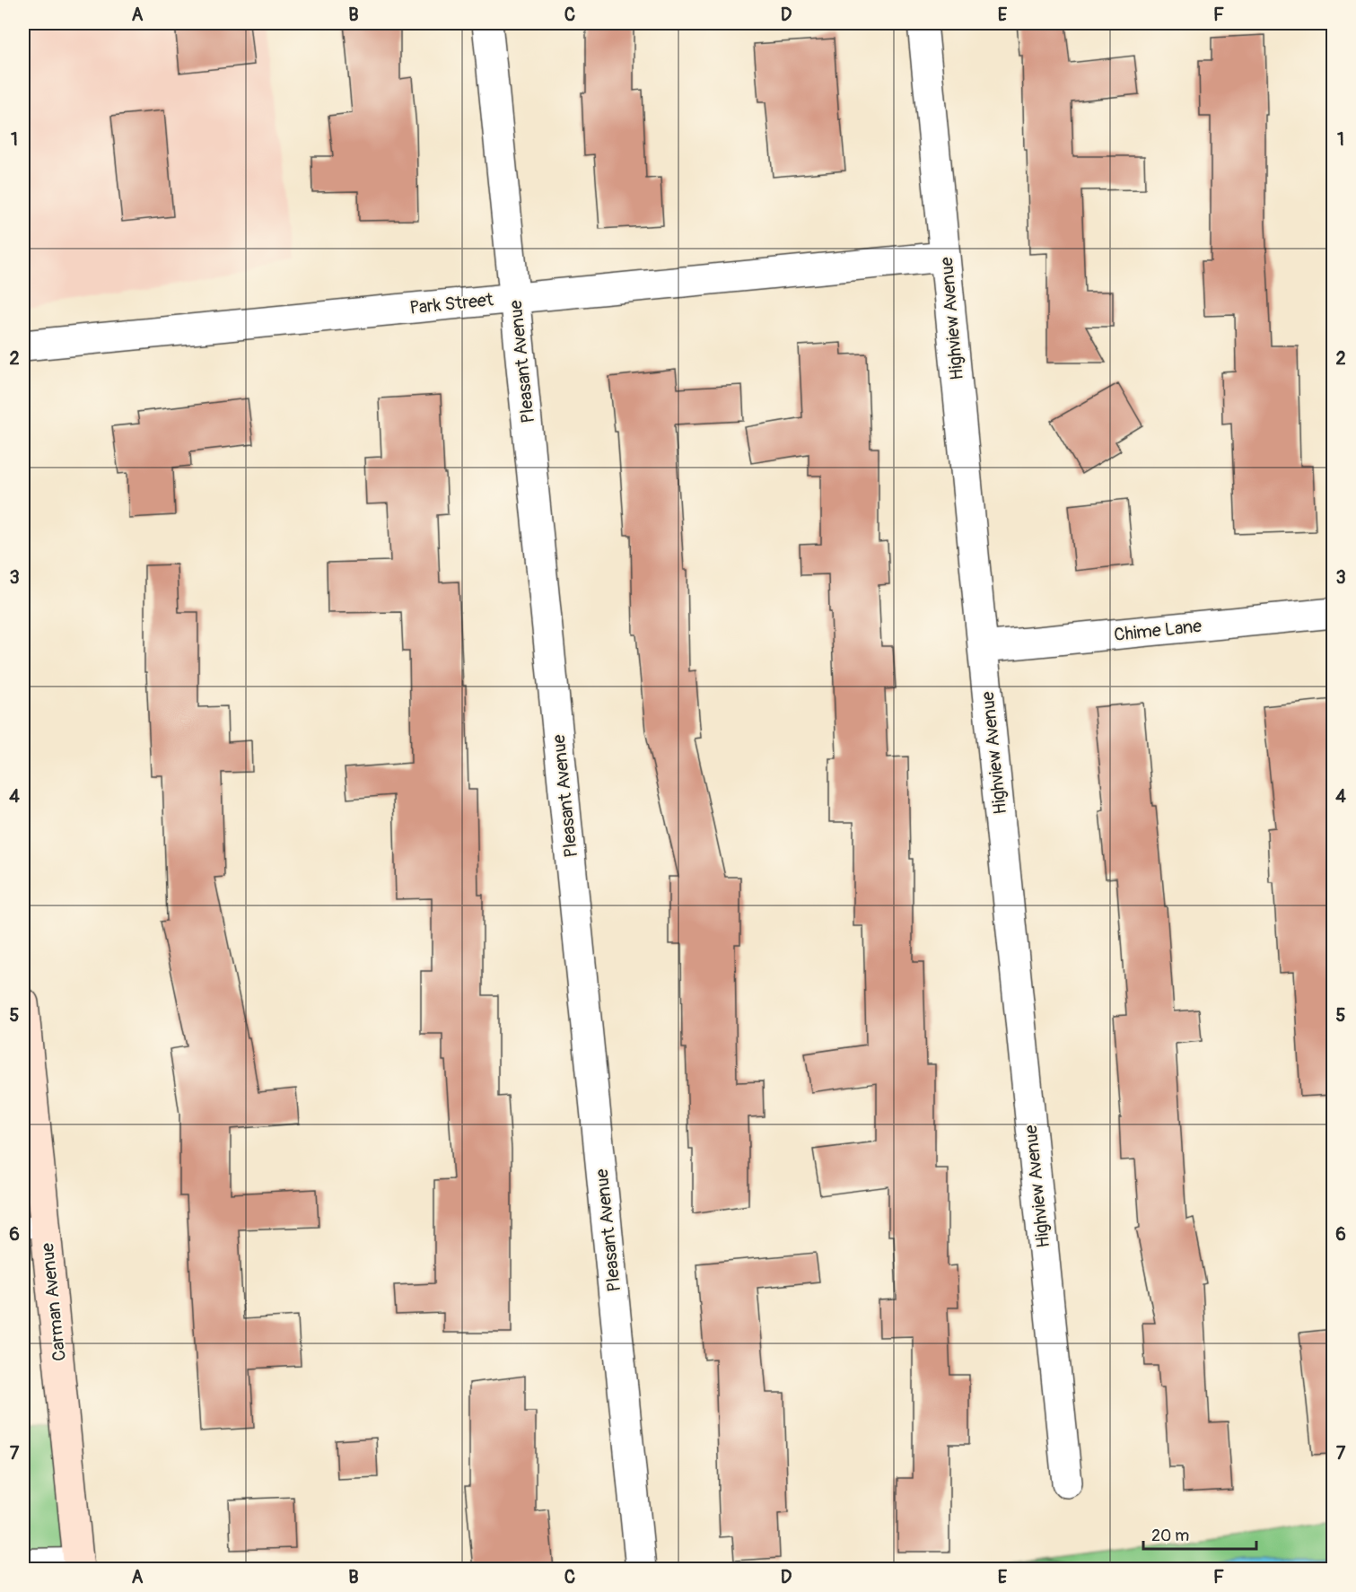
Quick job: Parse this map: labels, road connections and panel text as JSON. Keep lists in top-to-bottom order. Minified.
{"streets":{"main road":["Carman Avenue"],"street":["Park Street","Highview Avenue","Pleasant Avenue","Chime Lane"]},"crossings":[["Park Street","Highview Avenue"],["Park Street","Pleasant Avenue"],["Highview Avenue","Chime Lane"]],"scale_bar":"20 m","grid":{"columns":["A","B","C","D","E","F"],"rows":["1","2","3","4","5","6","7"]}}
